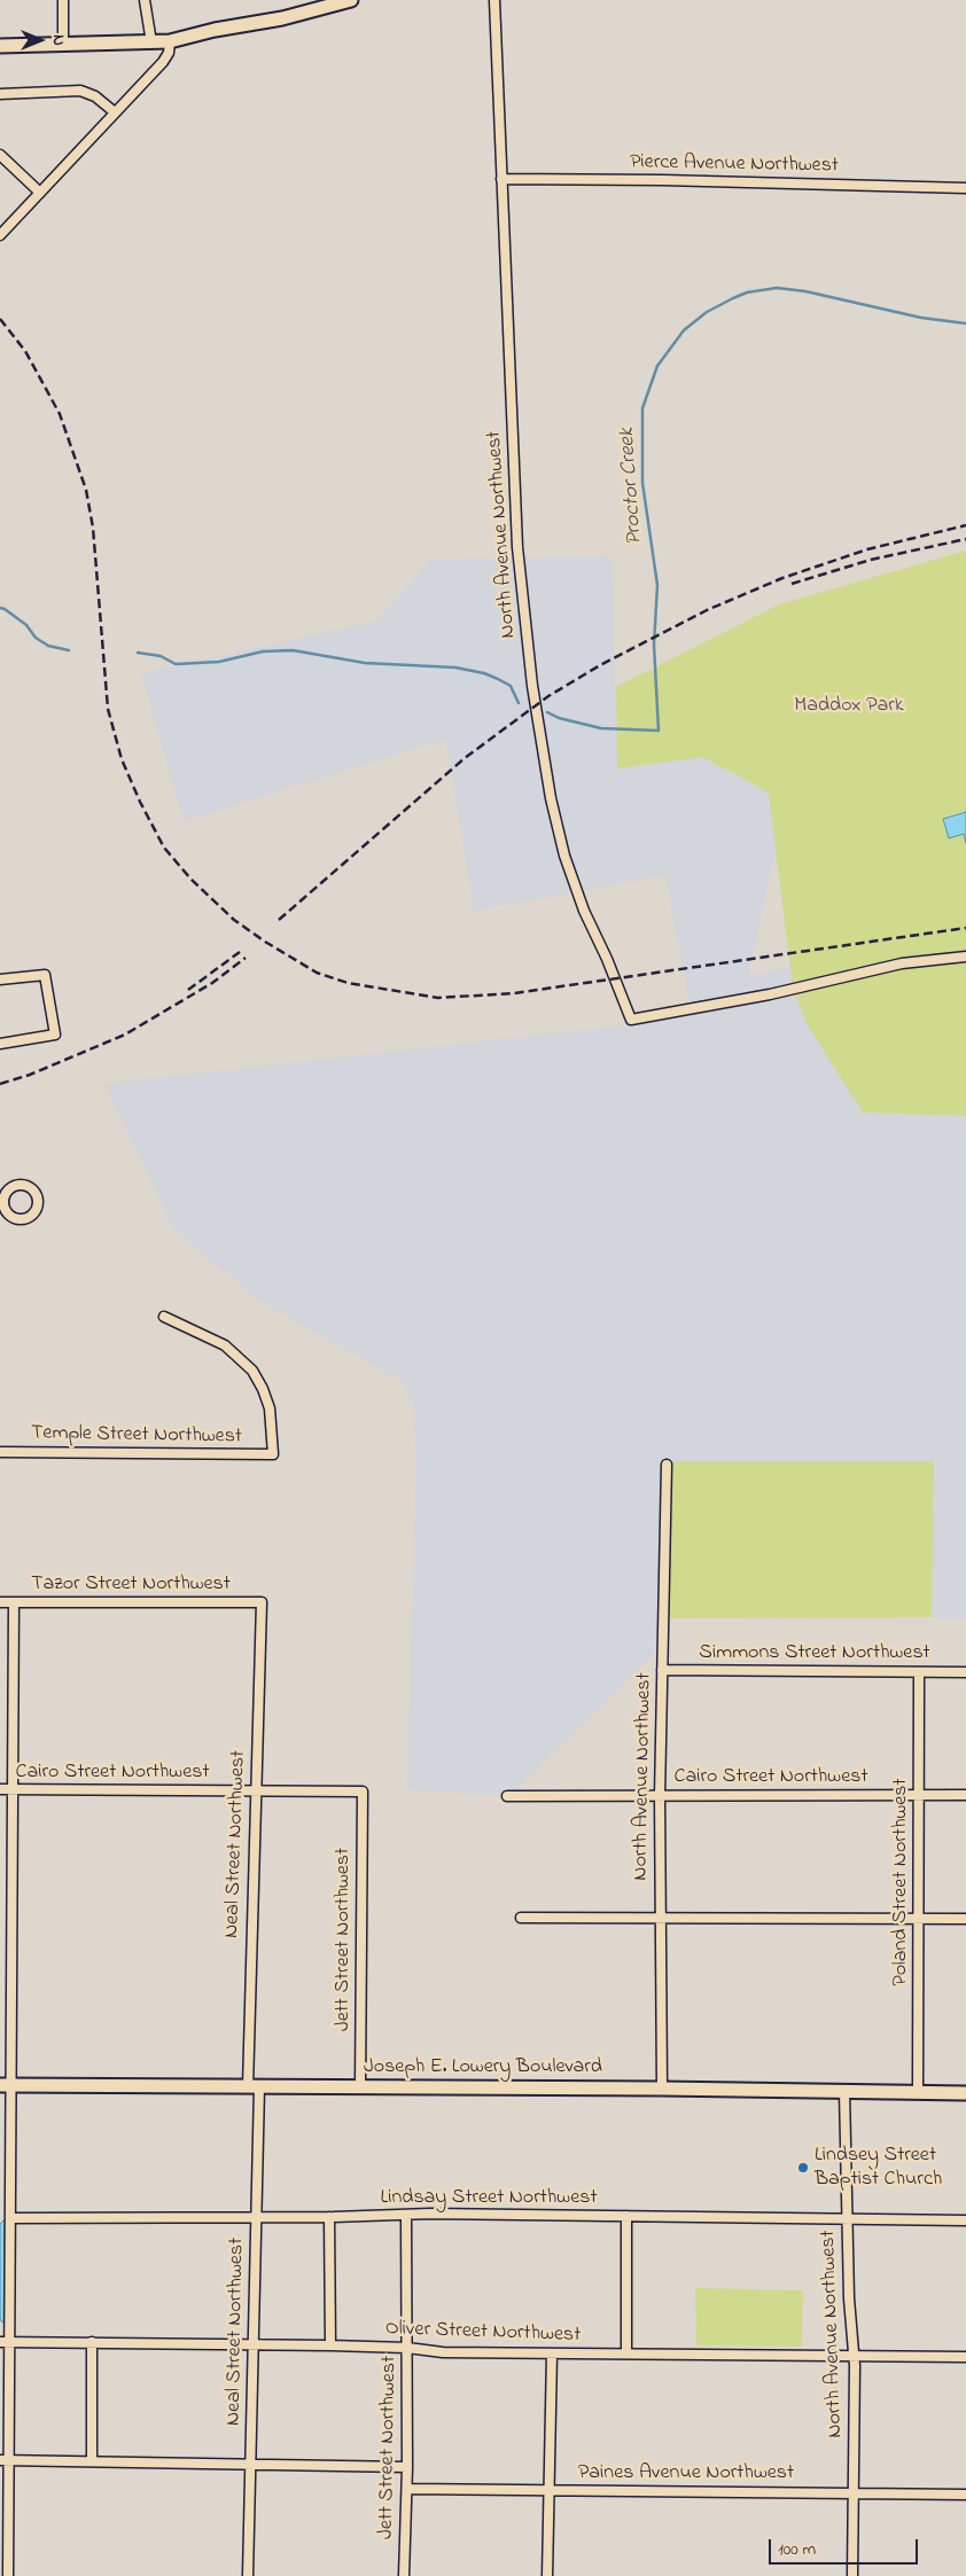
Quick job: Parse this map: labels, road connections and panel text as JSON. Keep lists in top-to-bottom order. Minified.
{"streets":{"main road":["Joseph E. Lowery Boulevard"],"street":["Pierce Avenue Northwest","North Avenue Northwest","Temple Street Northwest","Tazor Street Northwest","Simmons Street Northwest","Cairo Street Northwest","Neal Street Northwest","Poland Street Northwest","Jett Street Northwest","Lindsay Street Northwest","Oliver Street Northwest","Paines Avenue Northwest"]},"crossings":[["Pierce Avenue Northwest","North Avenue Northwest"],["North Avenue Northwest","Simmons Street Northwest"],["North Avenue Northwest","Cairo Street Northwest"],["North Avenue Northwest","Joseph E. Lowery Boulevard"],["North Avenue Northwest","Lindsay Street Northwest"],["North Avenue Northwest","Oliver Street Northwest"],["North Avenue Northwest","Paines Avenue Northwest"],["Tazor Street Northwest","Neal Street Northwest"],["Simmons Street Northwest","Poland Street Northwest"],["Cairo Street Northwest","Neal Street Northwest"],["Cairo Street Northwest","Poland Street Northwest"],["Cairo Street Northwest","Jett Street Northwest"],["Neal Street Northwest","Joseph E. Lowery Boulevard"],["Neal Street Northwest","Lindsay Street Northwest"],["Neal Street Northwest","Oliver Street Northwest"],["Poland Street Northwest","Joseph E. Lowery Boulevard"],["Jett Street Northwest","Joseph E. Lowery Boulevard"],["Jett Street Northwest","Lindsay Street Northwest"],["Jett Street Northwest","Oliver Street Northwest"],["Jett Street Northwest","Paines Avenue Northwest"]],"water":["Proctor Creek"],"parks":["Maddox Park"],"places":["Lindsey Street Baptist Church"],"scale_bar":"100 m","north":"right"}
